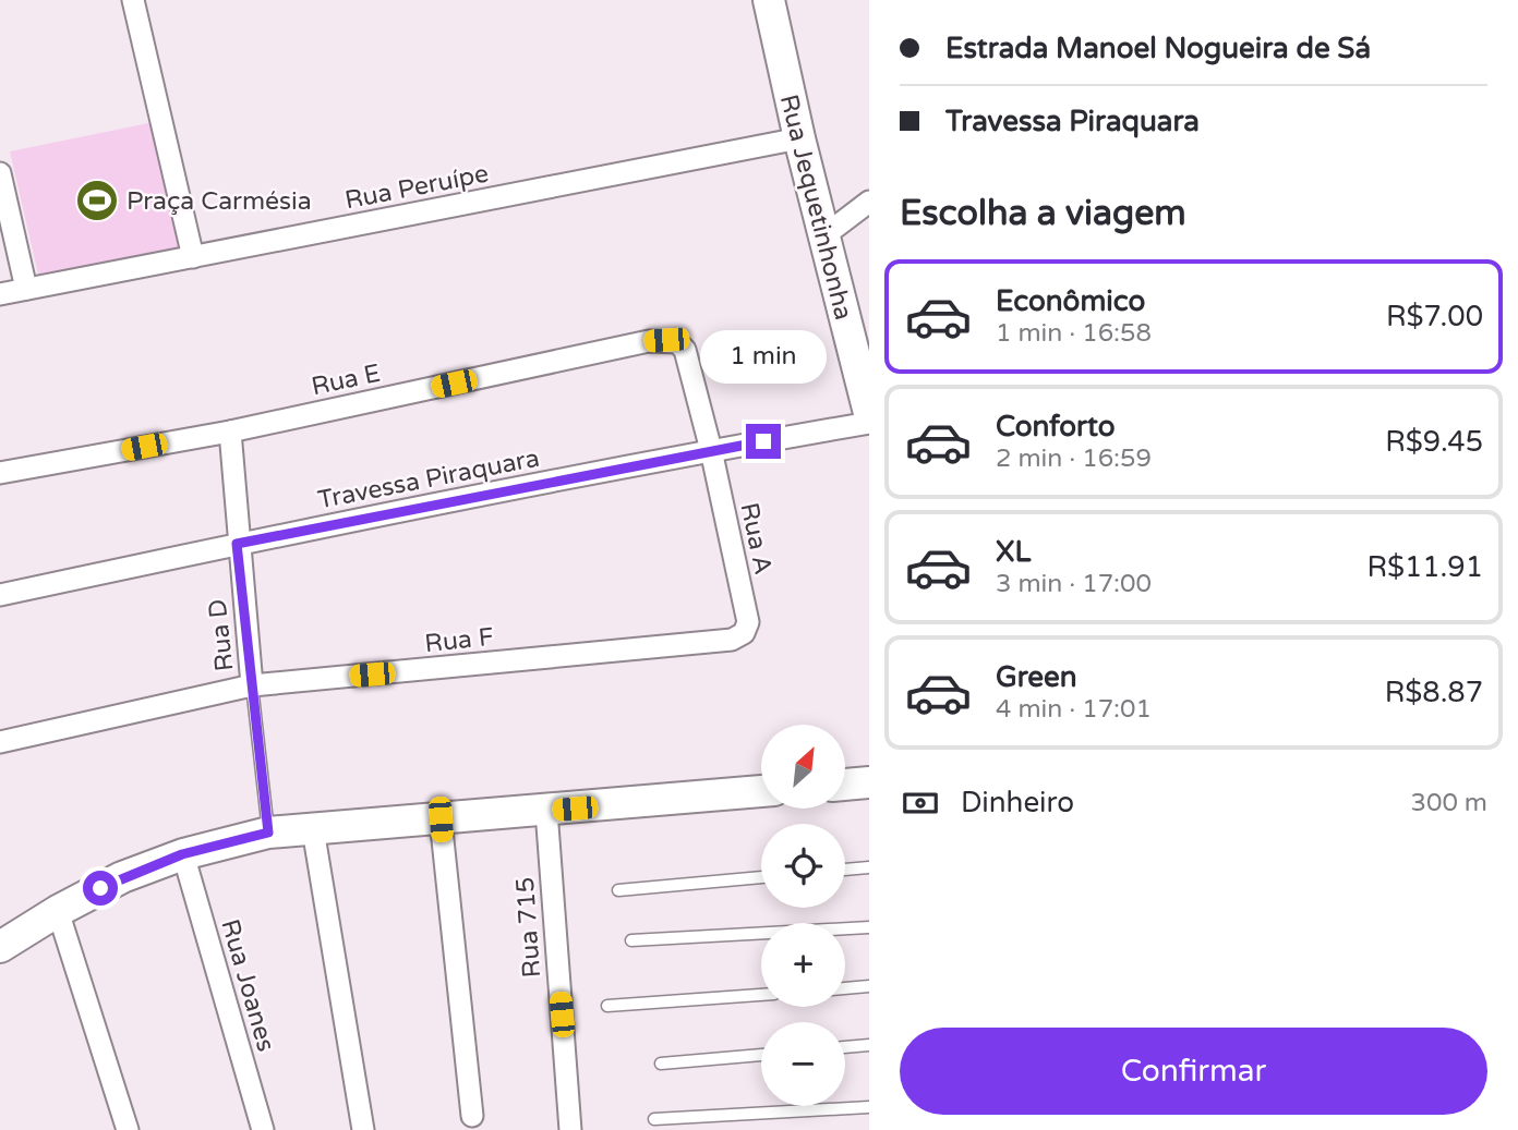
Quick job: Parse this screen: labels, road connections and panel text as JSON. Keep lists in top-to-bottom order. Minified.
{"streets":{"main road":["Rua Jequetinhonha"],"street":["Rua Peruípe","Rua E","Travessa Piraquara","Rua A","Rua D","Rua F","Rua 715","Rua Joanes"]},"crossings":[["Rua Peruípe","Rua Jequetinhonha"],["Rua E","Rua A"],["Rua E","Rua D"],["Travessa Piraquara","Rua A"],["Travessa Piraquara","Rua D"],["Rua A","Rua F"],["Rua D","Rua F"]],"places":{"sports":["Praça Carmésia"]},"north":"top right","page":{"banner":["Estrada Manoel Nogueira de Sá","Travessa Piraquara"],"heading":"Escolha a viagem","list":[{"name":"Econômico","note":"1 min · 16:58","value":"R$7.00"},{"name":"Conforto","note":"2 min · 16:59","value":"R$9.45"},{"name":"XL","note":"3 min · 17:00","value":"R$11.91"},{"name":"Green","note":"4 min · 17:01","value":"R$8.87"}],"bubble":"1 min","map_buttons":["+","−"],"pay":["Dinheiro","300 m"],"buttons":"Confirmar"}}
